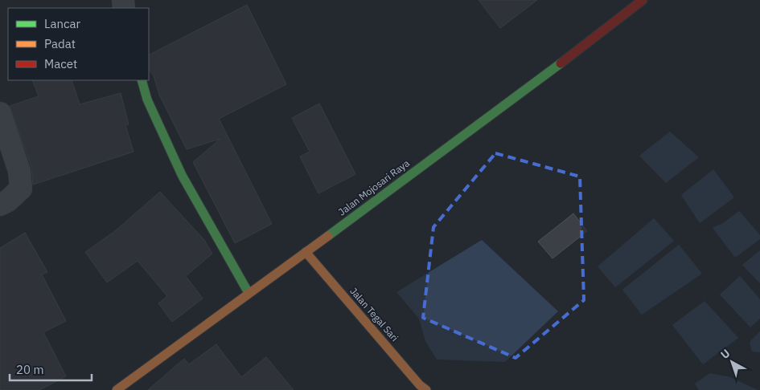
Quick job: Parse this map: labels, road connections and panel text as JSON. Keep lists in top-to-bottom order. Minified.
{"streets":{"street":["Jalan Mojosari Raya","Jalan Tegal Sari"]},"crossings":[["Jalan Mojosari Raya","Jalan Tegal Sari"]],"legend":["Lancar","Padat","Macet"],"scale_bar":"20 m","north":"top left"}
